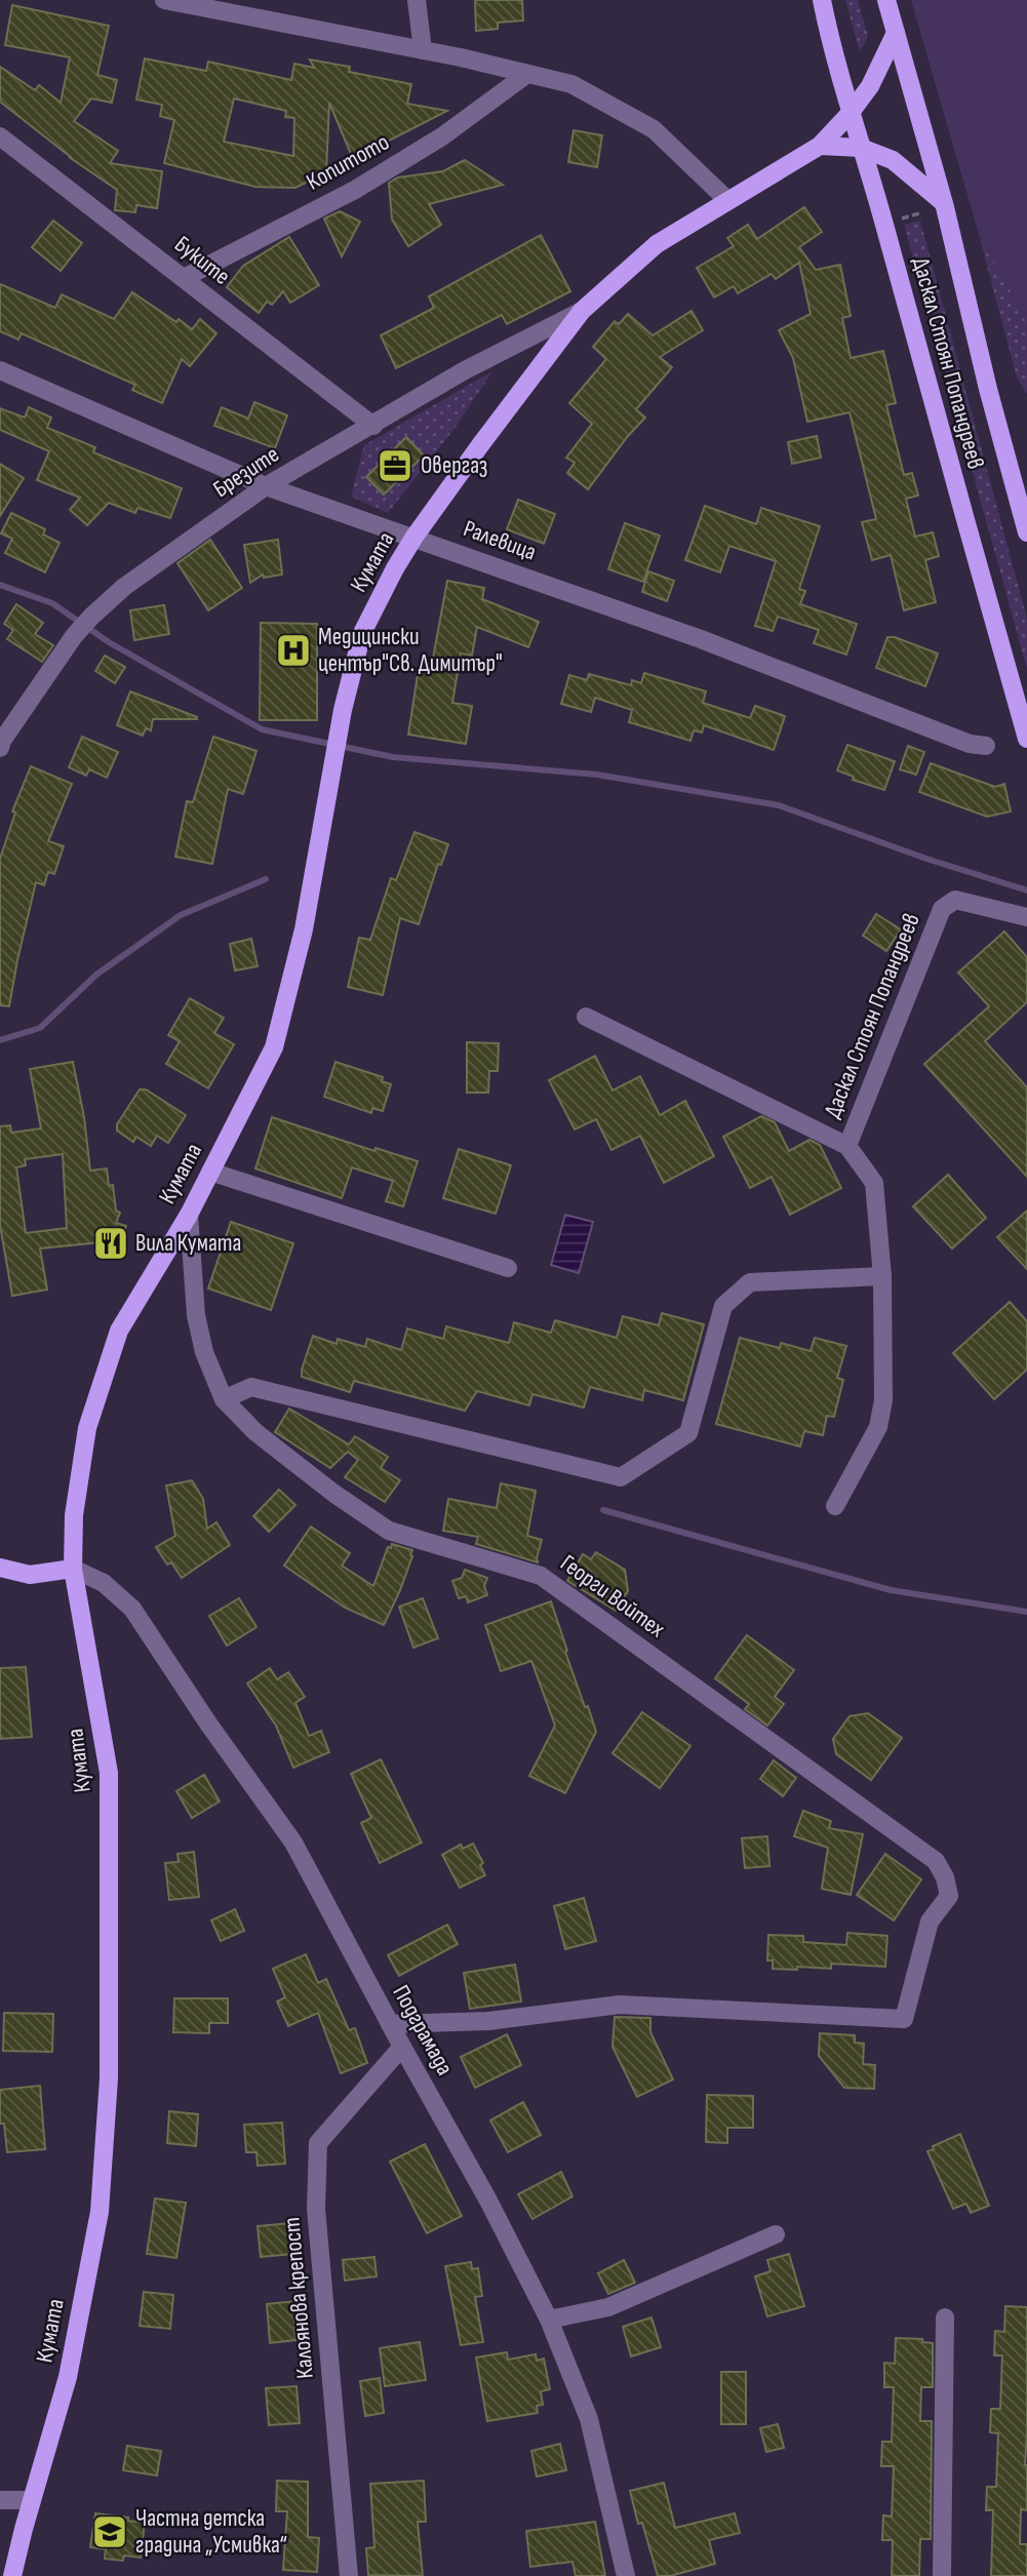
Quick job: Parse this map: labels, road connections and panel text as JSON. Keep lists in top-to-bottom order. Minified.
{"streets":{"main road":["Даскал Стоян Попандреев","Кумата"],"street":["Копитото","Буките","Брезите","Ралевица","Георги Войтех","Подграмада","Калоянова крепост"]},"crossings":[["Копитото","Буките"],["Буките","Брезите"],["Даскал Стоян Попандреев","Кумата"],["Брезите","Ралевица"],["Брезите","Кумата"],["Ралевица","Кумата"],["Кумата","Георги Войтех"],["Кумата","Подграмада"],["Георги Войтех","Подграмада"],["Подграмада","Калоянова крепост"]],"places":{"office":["Овергаз"],"hospital":["Медицински център\"Св. Димитър\""],"restaurant":["Вила Кумата"],"school or university":["Частна детска градина „Усмивка“"]}}
